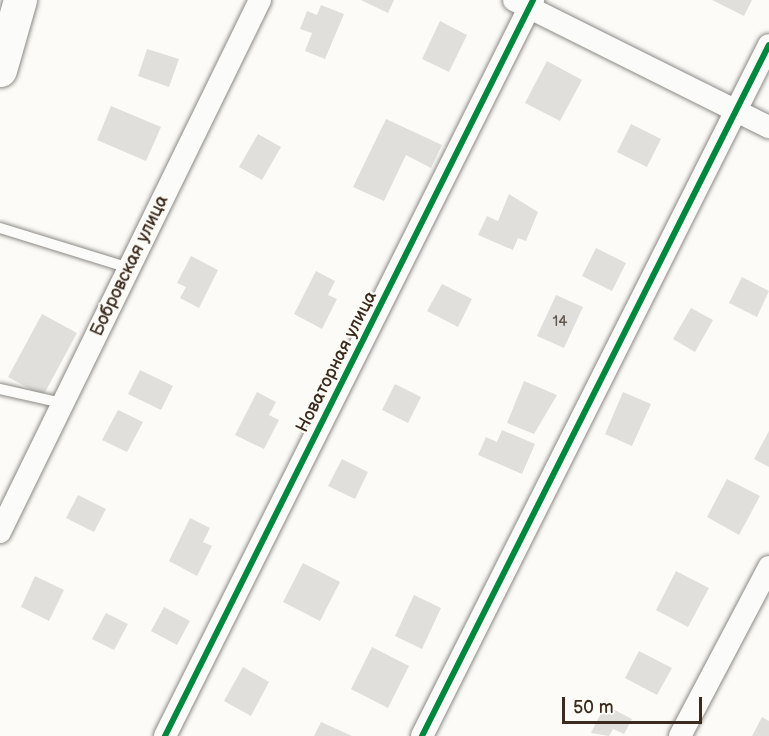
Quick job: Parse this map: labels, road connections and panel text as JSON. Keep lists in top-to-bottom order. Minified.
{"streets":{"street":["Бобровская улица","Новаторная улица"]},"house_numbers":["14"],"scale_bar":"50 m"}
